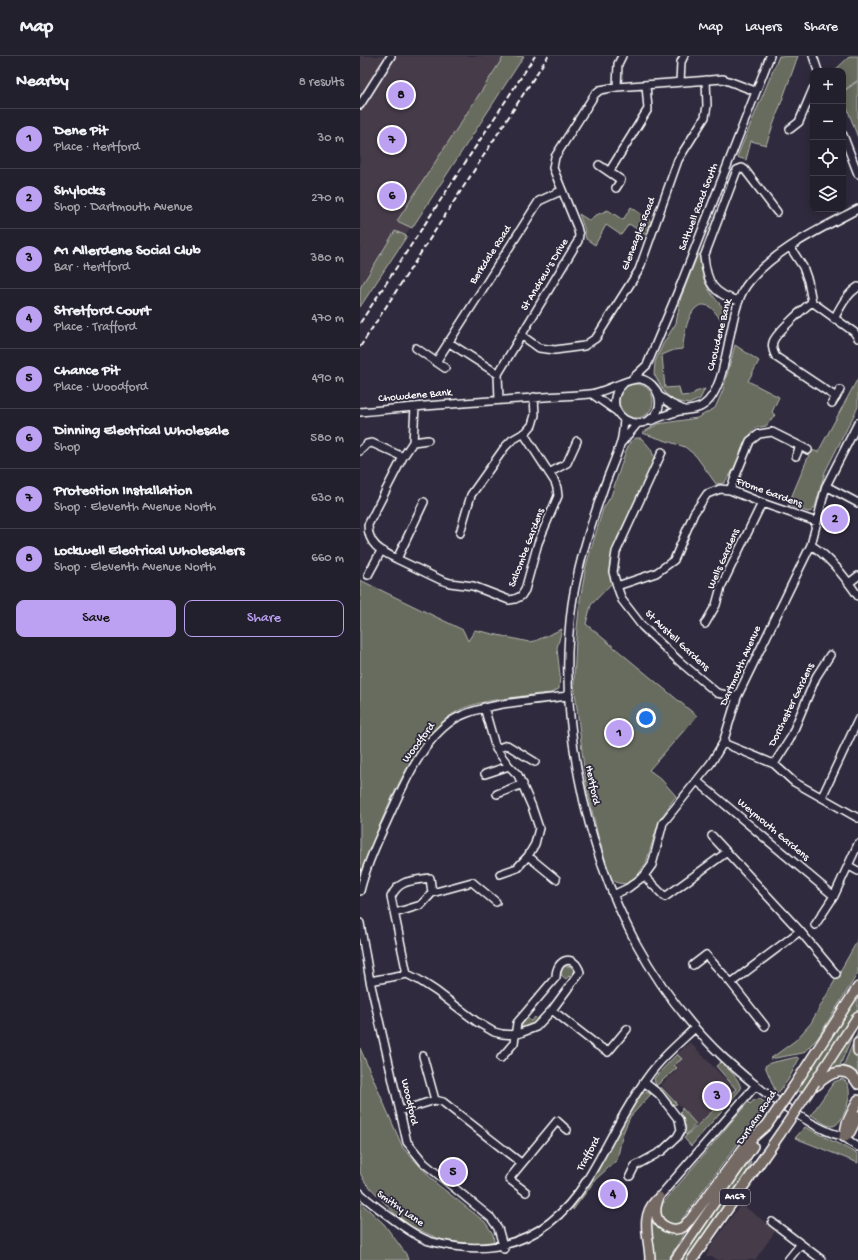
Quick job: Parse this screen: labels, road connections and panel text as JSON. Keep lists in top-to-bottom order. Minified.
{"streets":{"main road":["Durham Road","A167"],"street":["Saltwell Road South","Gleneagles Road","Berkdale Road","St Andrew's Drive","Chowdene Bank","Frome Gardens","Salcombe Gardens","Wells Gardens","St Austell Gardens","Dartmouth Avenue","Dorchester Gardens","Woodford","Hertford","Weymouth Gardens","Trafford","Smithy Lane"]},"crossings":[["Saltwell Road South","St Andrew's Drive"],["Saltwell Road South","Chowdene Bank"],["Saltwell Road South","Hertford"],["Gleneagles Road","St Andrew's Drive"],["Berkdale Road","St Andrew's Drive"],["Chowdene Bank","Hertford"],["Frome Gardens","Wells Gardens"],["Frome Gardens","St Austell Gardens"],["Frome Gardens","Dartmouth Avenue"],["St Austell Gardens","Dartmouth Avenue"],["Dartmouth Avenue","Hertford"],["Dartmouth Avenue","Weymouth Gardens"],["Woodford","Hertford"],["Woodford","Trafford"],["Hertford","Trafford"],["Trafford","Smithy Lane"]],"page":{"header":"Map","nav":["Map","Layers","Share"],"heading":["Nearby","8 results"],"map_buttons":["+","−"],"pins":["8","7","6","2","1","3","5","4"],"list":[{"mark":"1","name":"Dene Pit","note":"Place · Hertford","value":"30 m"},{"mark":"2","name":"Shylocks","note":"Shop · Dartmouth Avenue","value":"270 m"},{"mark":"3","name":"A1 Allerdene Social Club","note":"Bar · Hertford","value":"380 m"},{"mark":"4","name":"Stretford Court","note":"Place · Trafford","value":"470 m"},{"mark":"5","name":"Chance Pit","note":"Place · Woodford","value":"490 m"},{"mark":"6","name":"Dinning Electrical Wholesale","note":"Shop","value":"580 m"},{"mark":"7","name":"Protection Installation","note":"Shop · Eleventh Avenue North","value":"630 m"},{"mark":"8","name":"Lockwell Electrical Wholesalers","note":"Shop · Eleventh Avenue North","value":"660 m"}],"buttons":["Save","Share"]}}
